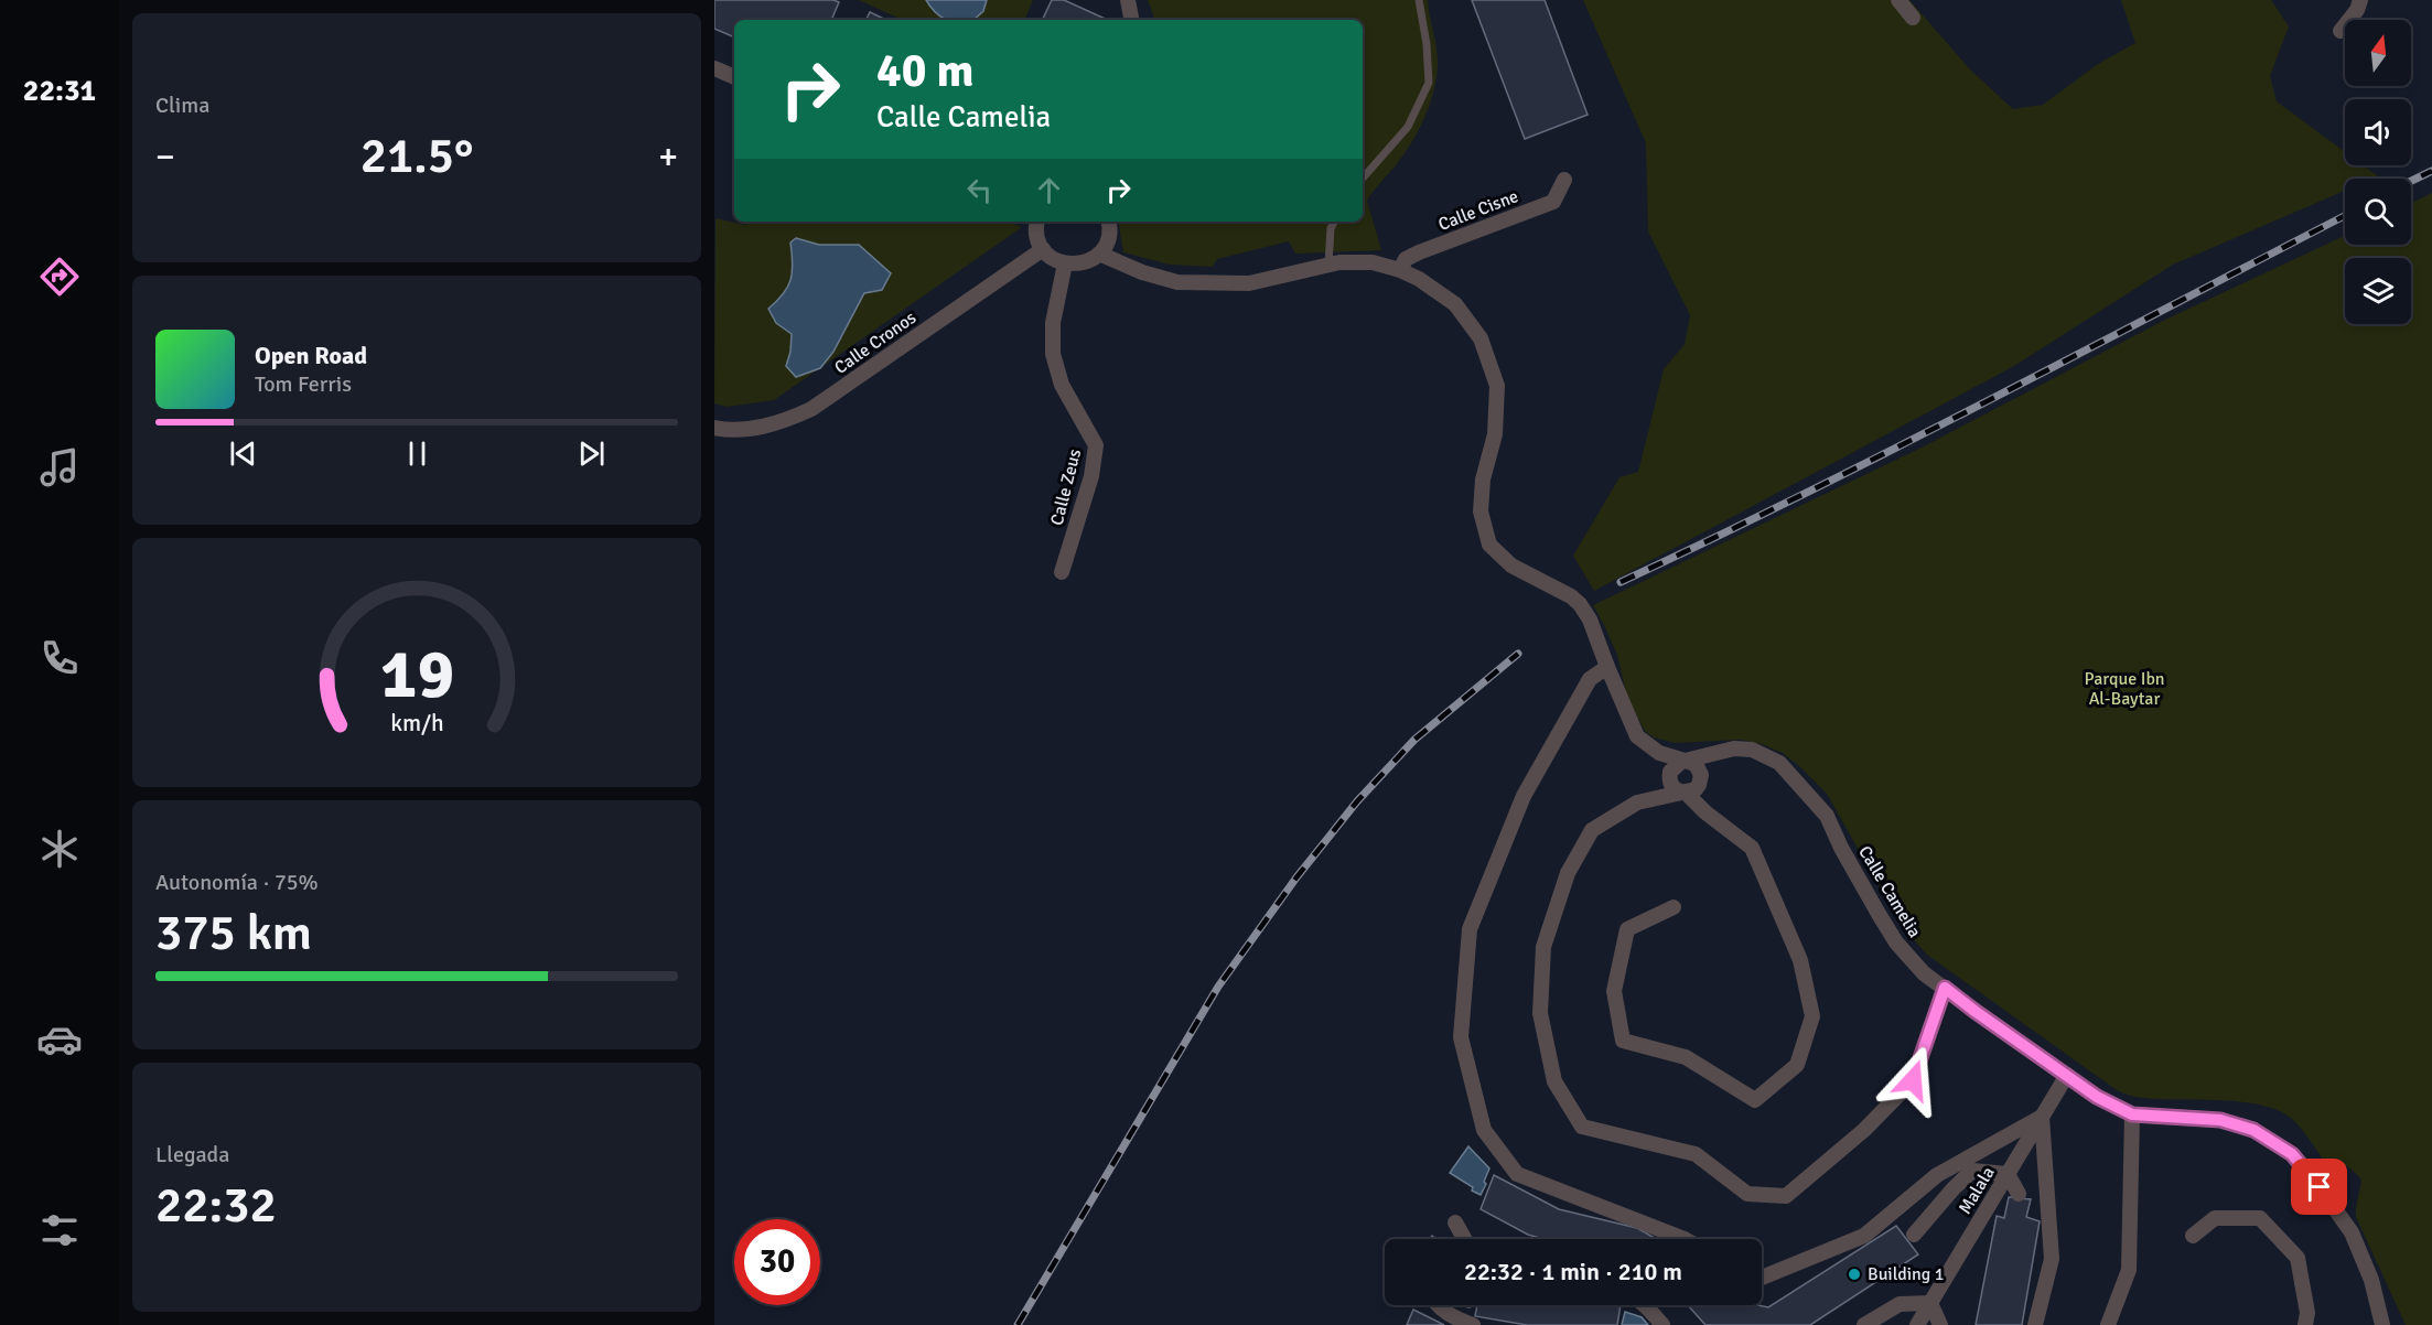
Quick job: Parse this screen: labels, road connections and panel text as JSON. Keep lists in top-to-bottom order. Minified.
{"streets":{"street":["Calle Cisne","Calle Cronos","Calle Zeus","Calle Camelia","Malala"]},"crossings":[["Calle Camelia","Malala"]],"parks":["Parque Ibn Al-Baytar"],"places":["Building 1"],"north":"top","page":{"tabs":"22:31","tile":["Clima",["Autonomía · 75%","375 km"],["Llegada","22:32"]],"turn":["40 m","Calle Camelia"],"heat":["−","21.5°","+"],"song":["Open Road","Tom Ferris"],"limit":"30","trip":"22:32 · 1 min · 210 m","gauge":["19","km/h"]}}
